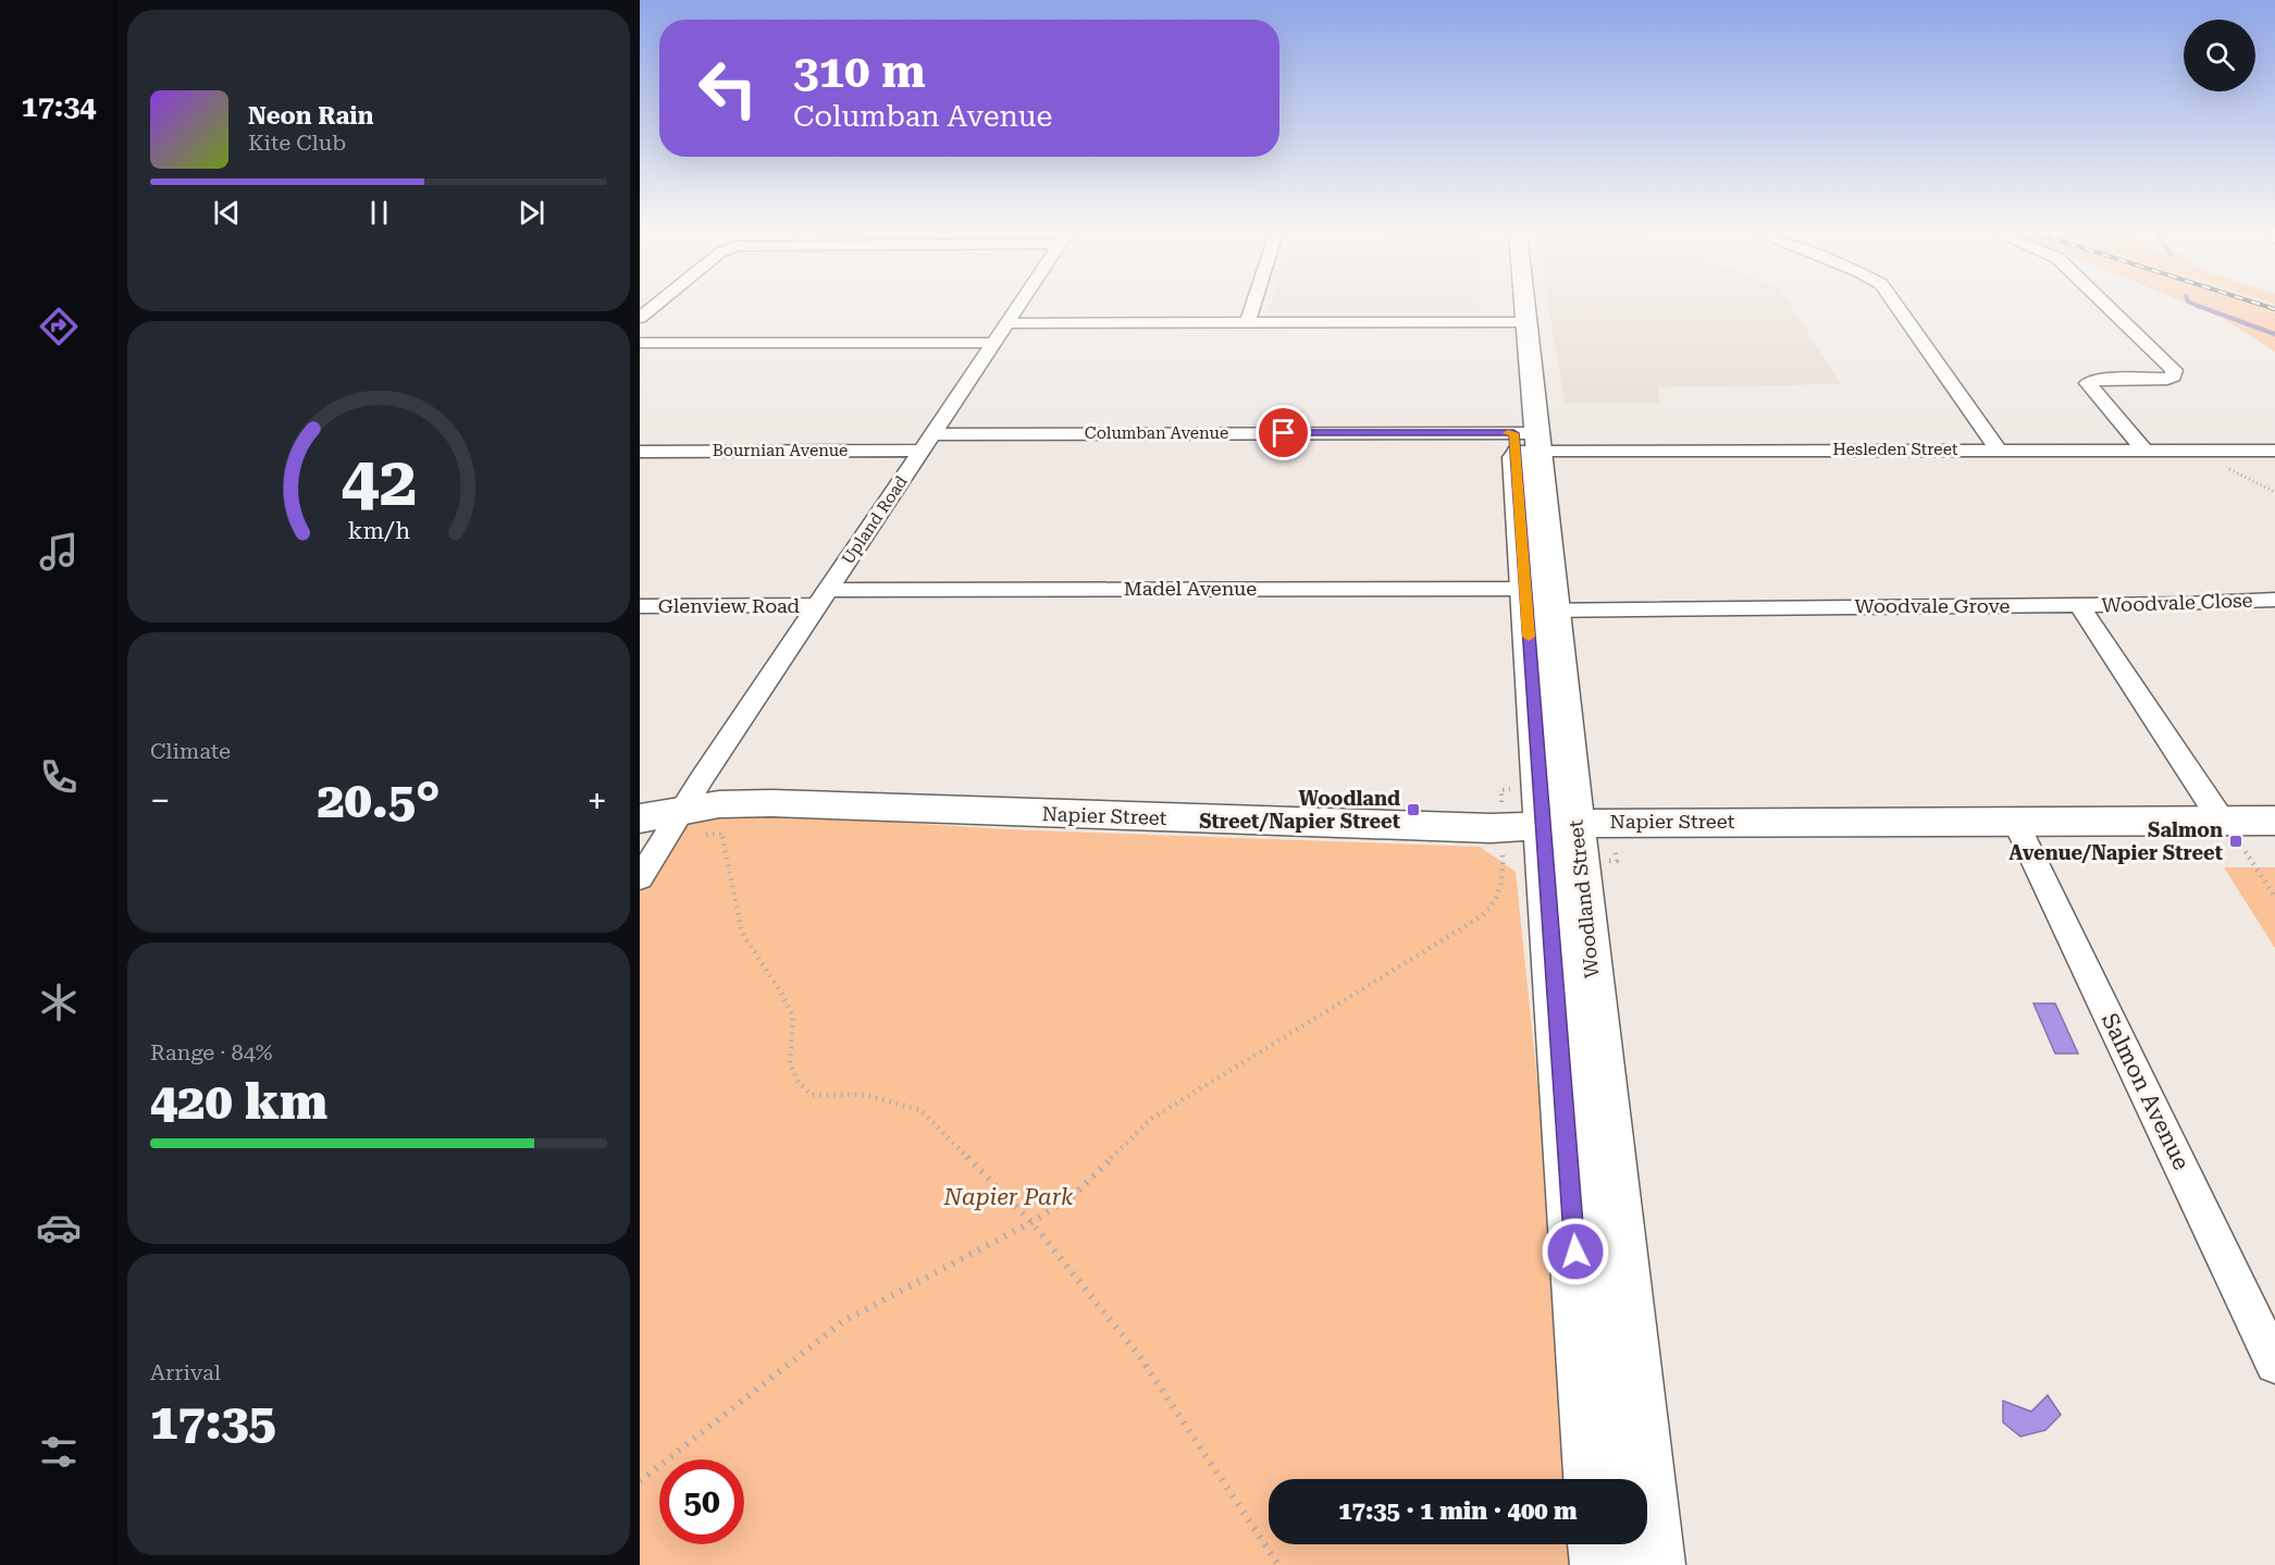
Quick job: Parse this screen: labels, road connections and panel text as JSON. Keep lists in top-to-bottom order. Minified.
{"streets":{"main road":["Napier Street","Woodland Street"],"street":["Columban Avenue","Hesleden Street","Bournian Avenue","Upland Road","Madel Avenue","Woodvale Close","Glenview Road","Woodvale Grove","Salmon Avenue"]},"crossings":[["Columban Avenue","Hesleden Street"],["Columban Avenue","Bournian Avenue"],["Columban Avenue","Upland Road"],["Columban Avenue","Woodland Street"],["Hesleden Street","Woodland Street"],["Bournian Avenue","Upland Road"],["Upland Road","Madel Avenue"],["Upland Road","Glenview Road"],["Upland Road","Napier Street"],["Madel Avenue","Glenview Road"],["Madel Avenue","Woodvale Grove"],["Madel Avenue","Woodland Street"],["Woodvale Close","Woodvale Grove"],["Woodvale Grove","Woodland Street"],["Napier Street","Woodland Street"],["Napier Street","Salmon Avenue"]],"parks":["Napier Park"],"places":{"transit":["Woodland Street/Napier Street","Salmon Avenue/Napier Street"]},"page":{"tabs":"17:34","turn":["310 m","Columban Avenue"],"song":["Neon Rain","Kite Club"],"tile":["Climate",["Range · 84%","420 km"],["Arrival","17:35"]],"heat":["−","20.5°","+"],"limit":"50","trip":"17:35 · 1 min · 400 m","gauge":["42","km/h"]}}
